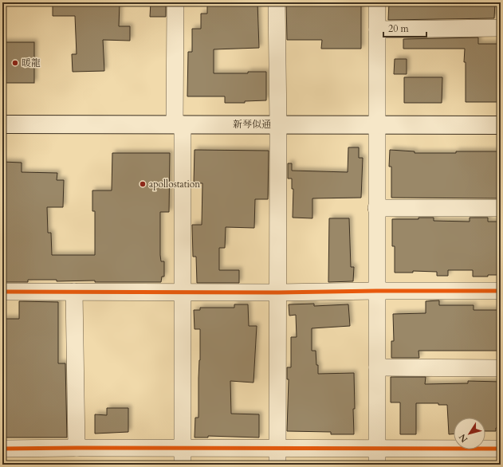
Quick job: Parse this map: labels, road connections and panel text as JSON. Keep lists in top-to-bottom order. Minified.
{"streets":{"street":["新琴似通"]},"places":["暖龍","apollostation"],"scale_bar":"20 m","north":"bottom left"}
